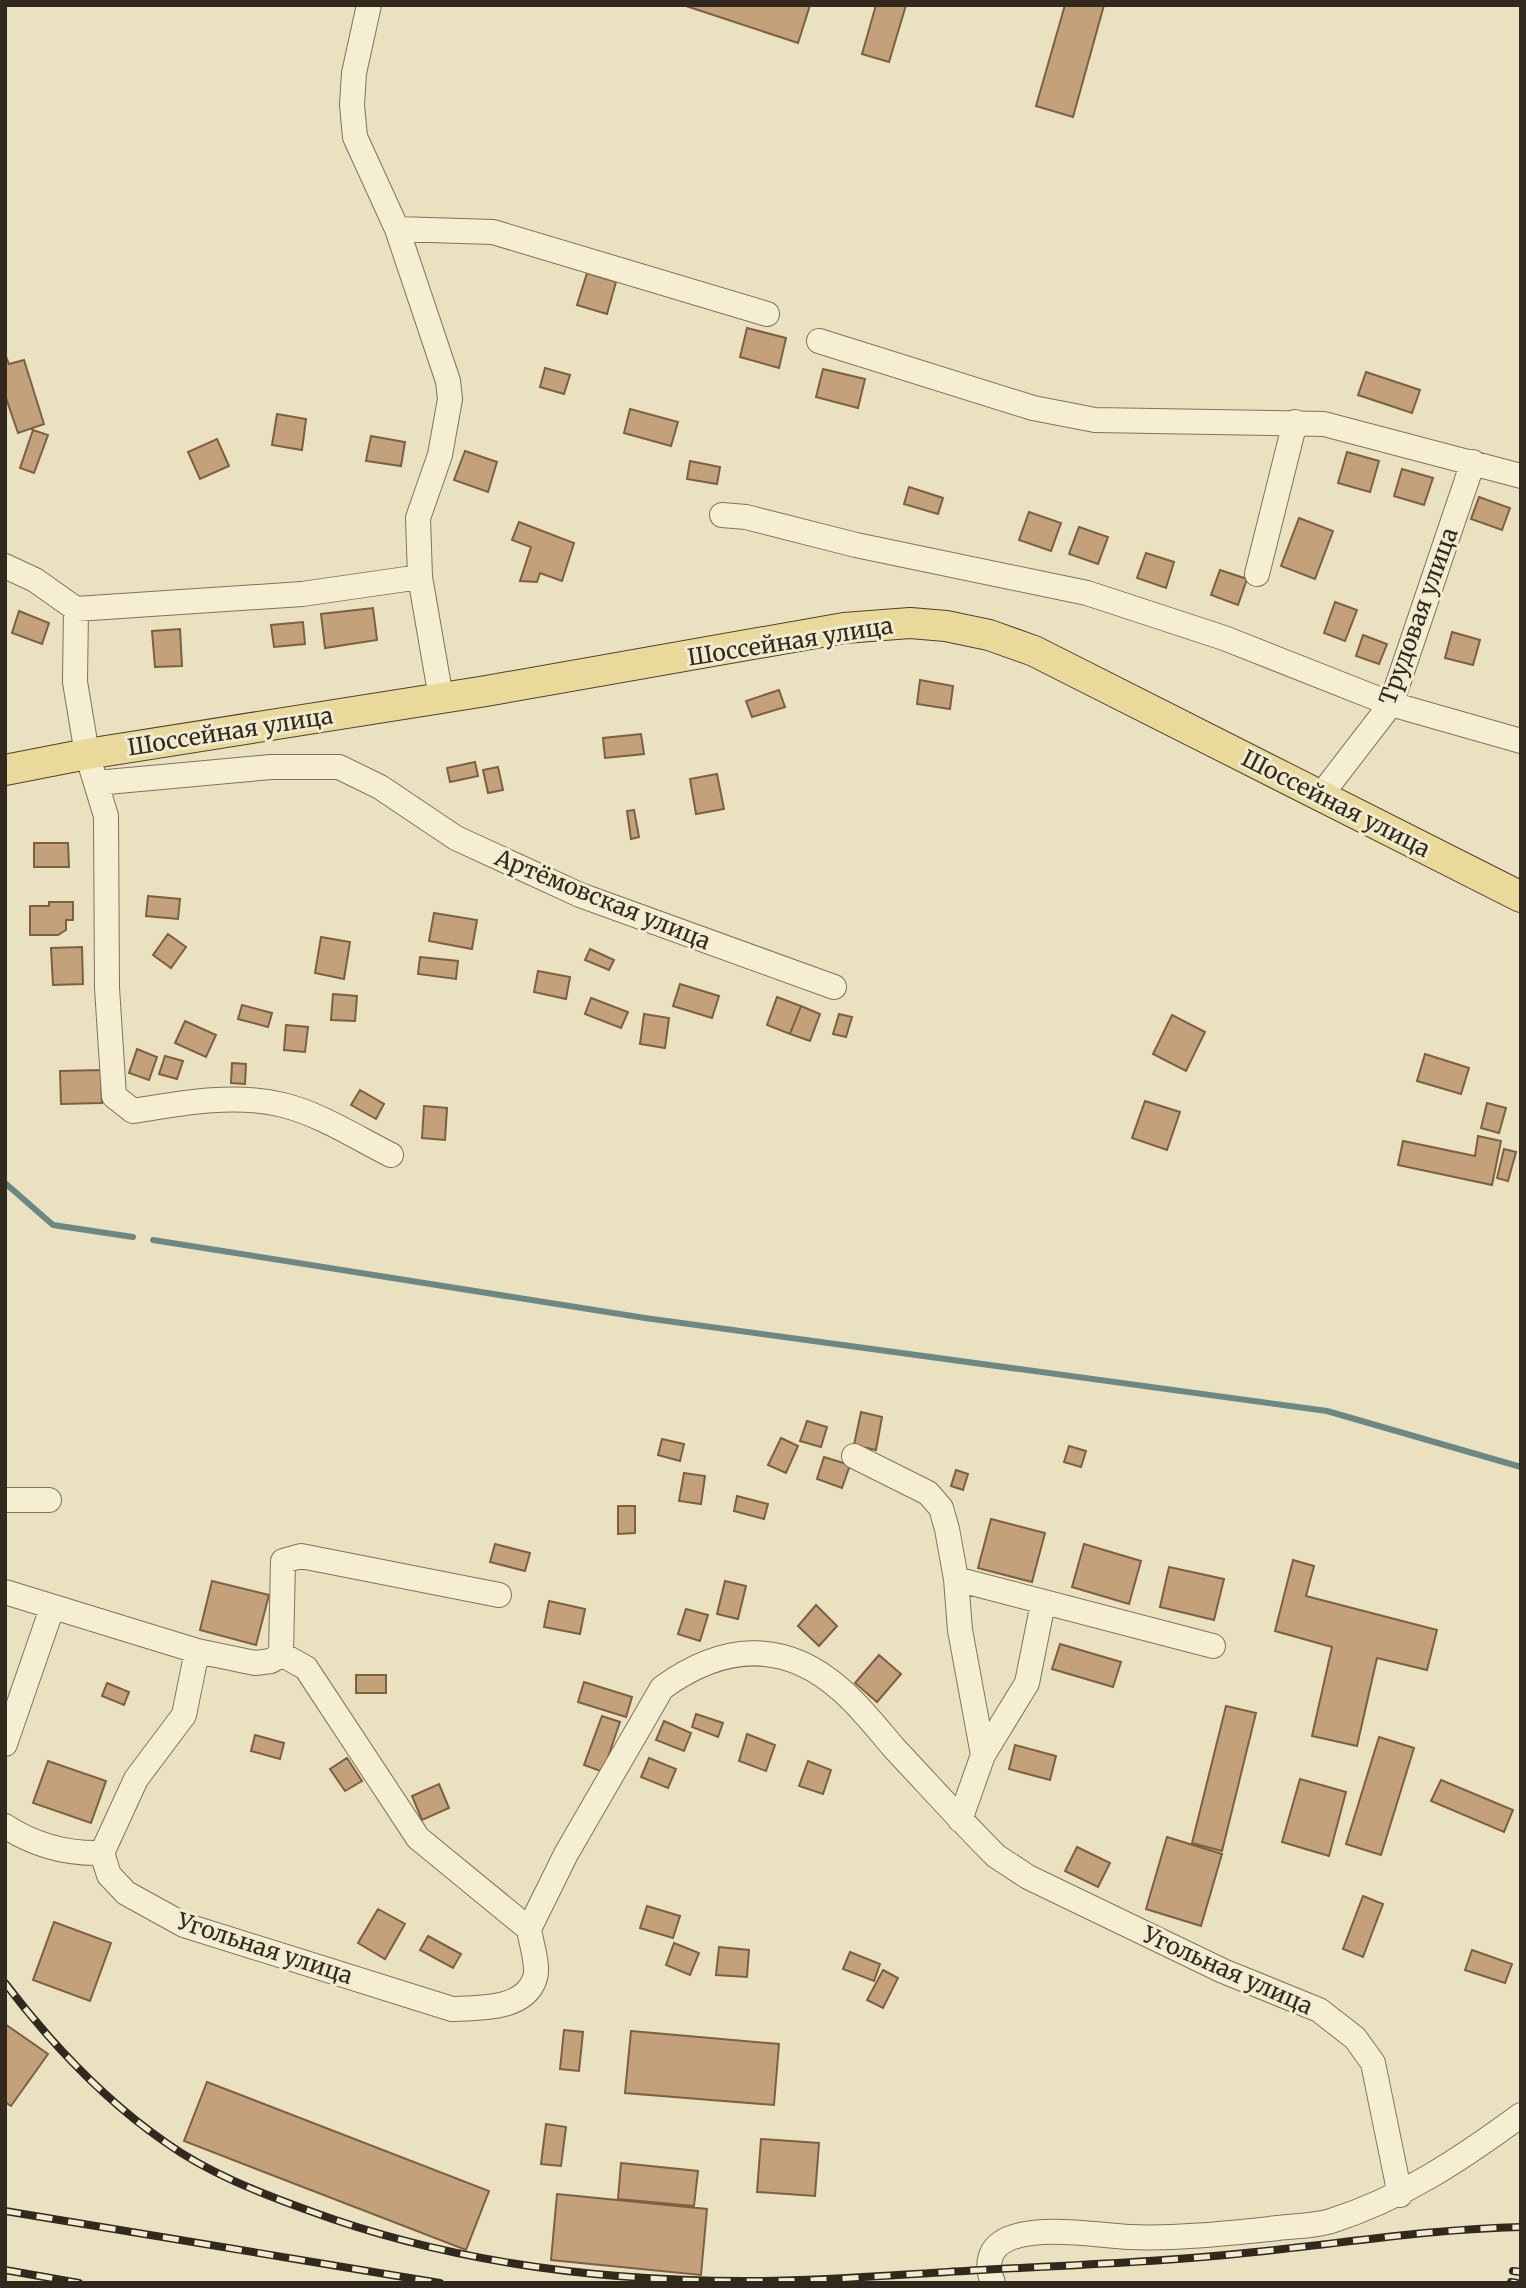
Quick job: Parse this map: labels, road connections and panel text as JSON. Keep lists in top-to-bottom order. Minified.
{"streets":{"main road":["Шоссейная улица"],"street":["Трудовая улица","Артёмовская улица","Угольная улица"]},"crossings":[["Трудовая улица","Шоссейная улица"]]}
